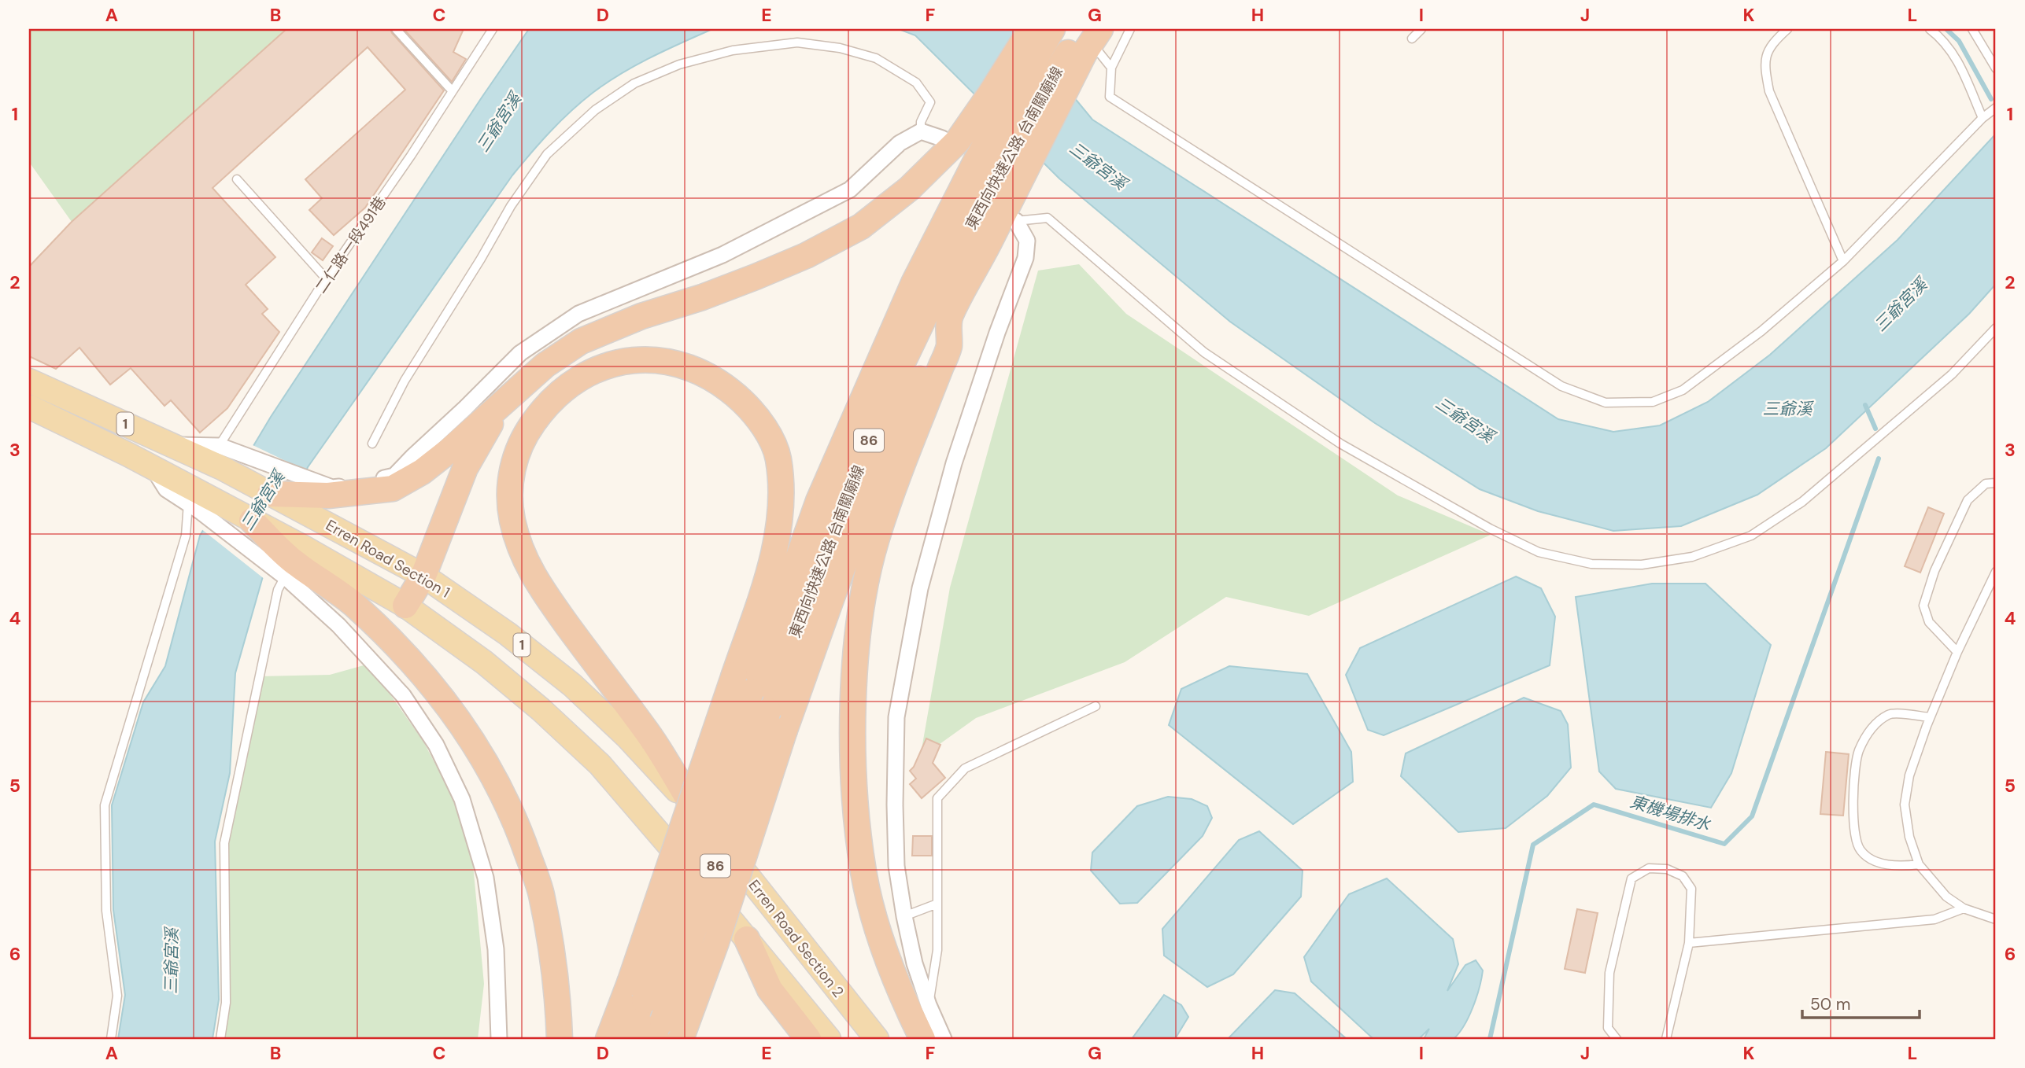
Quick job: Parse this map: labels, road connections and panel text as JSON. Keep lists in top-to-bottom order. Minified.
{"streets":{"highway":["東西向快速公路 台南關廟線","86"],"main road":["1","Erren Road Section 1","Erren Road Section 2"],"lane":["二仁路一段491巷"]},"crossings":[["二仁路一段491巷","Erren Road Section 1"],["Erren Road Section 1","Erren Road Section 2"]],"water":["三爺宮溪","三爺溪","東機場排水"],"scale_bar":"50 m","grid":{"columns":["A","B","C","D","E","F","G","H","I","J","K","L"],"rows":["1","2","3","4","5","6"]}}
